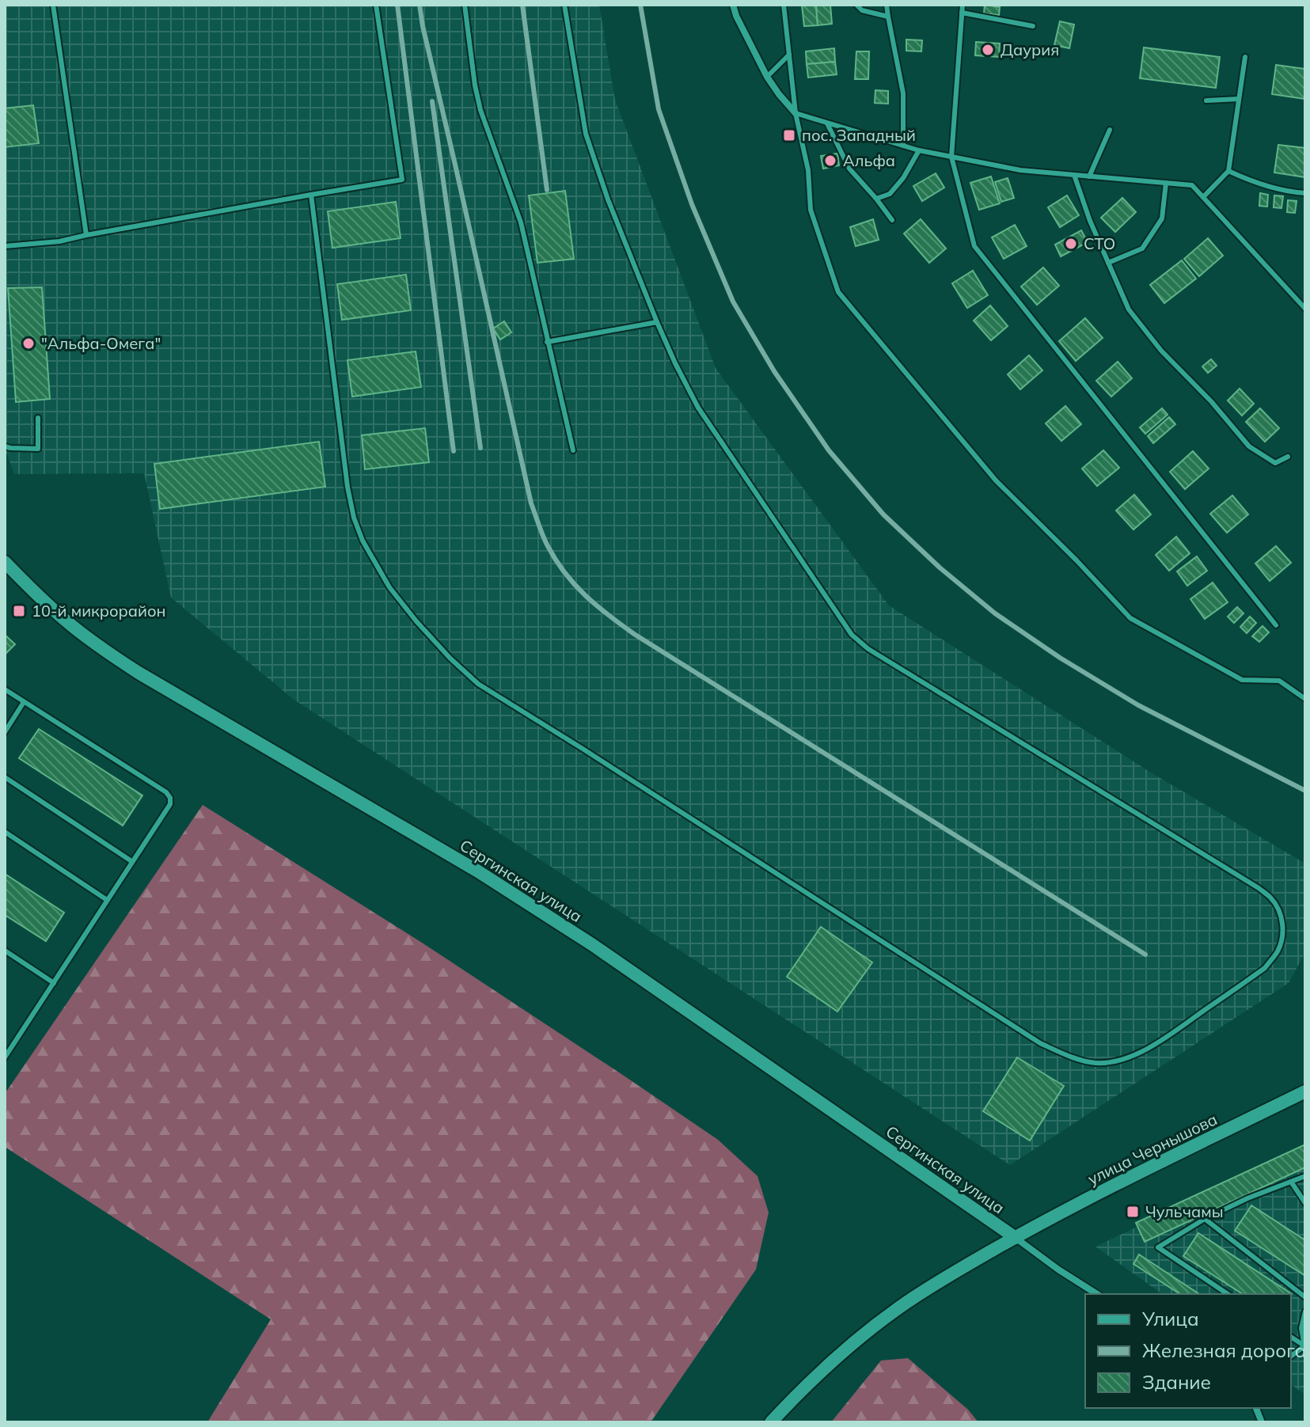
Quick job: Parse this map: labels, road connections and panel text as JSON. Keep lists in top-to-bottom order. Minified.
{"streets":{"main road":["Сергинская улица","улица Чернышова"]},"crossings":[["Сергинская улица","улица Чернышова"]],"places":{"other":["Даурия","Альфа","СТО","\"Альфа-Омега\""],"transit":["пос. Западный","10-й микрорайон","Чульчамы"]},"legend":["Улица","Железная дорога","Здание"]}
